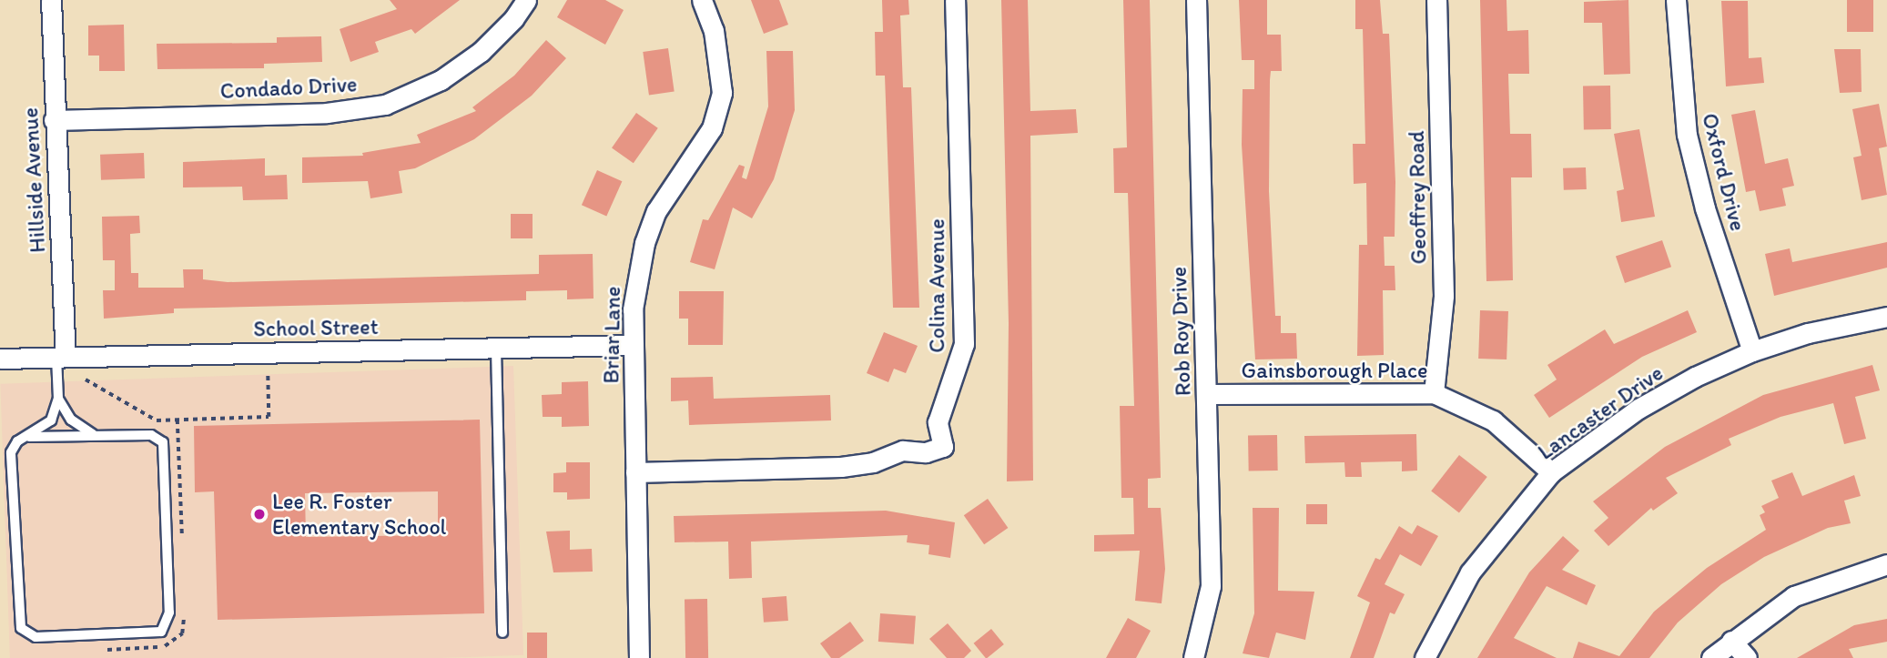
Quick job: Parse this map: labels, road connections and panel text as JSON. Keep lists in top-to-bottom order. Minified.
{"streets":{"street":["Condado Drive","Oxford Drive","Hillside Avenue","Geoffrey Road","Colina Avenue","School Street","Rob Roy Drive","Briar Lane","Gainsborough Place","Lancaster Drive"]},"crossings":[["Condado Drive","Hillside Avenue"],["Oxford Drive","Lancaster Drive"],["Hillside Avenue","School Street"],["Geoffrey Road","Gainsborough Place"],["Colina Avenue","Briar Lane"],["School Street","Briar Lane"],["Rob Roy Drive","Gainsborough Place"],["Gainsborough Place","Lancaster Drive"]],"places":["Lee R. Foster Elementary School"]}
